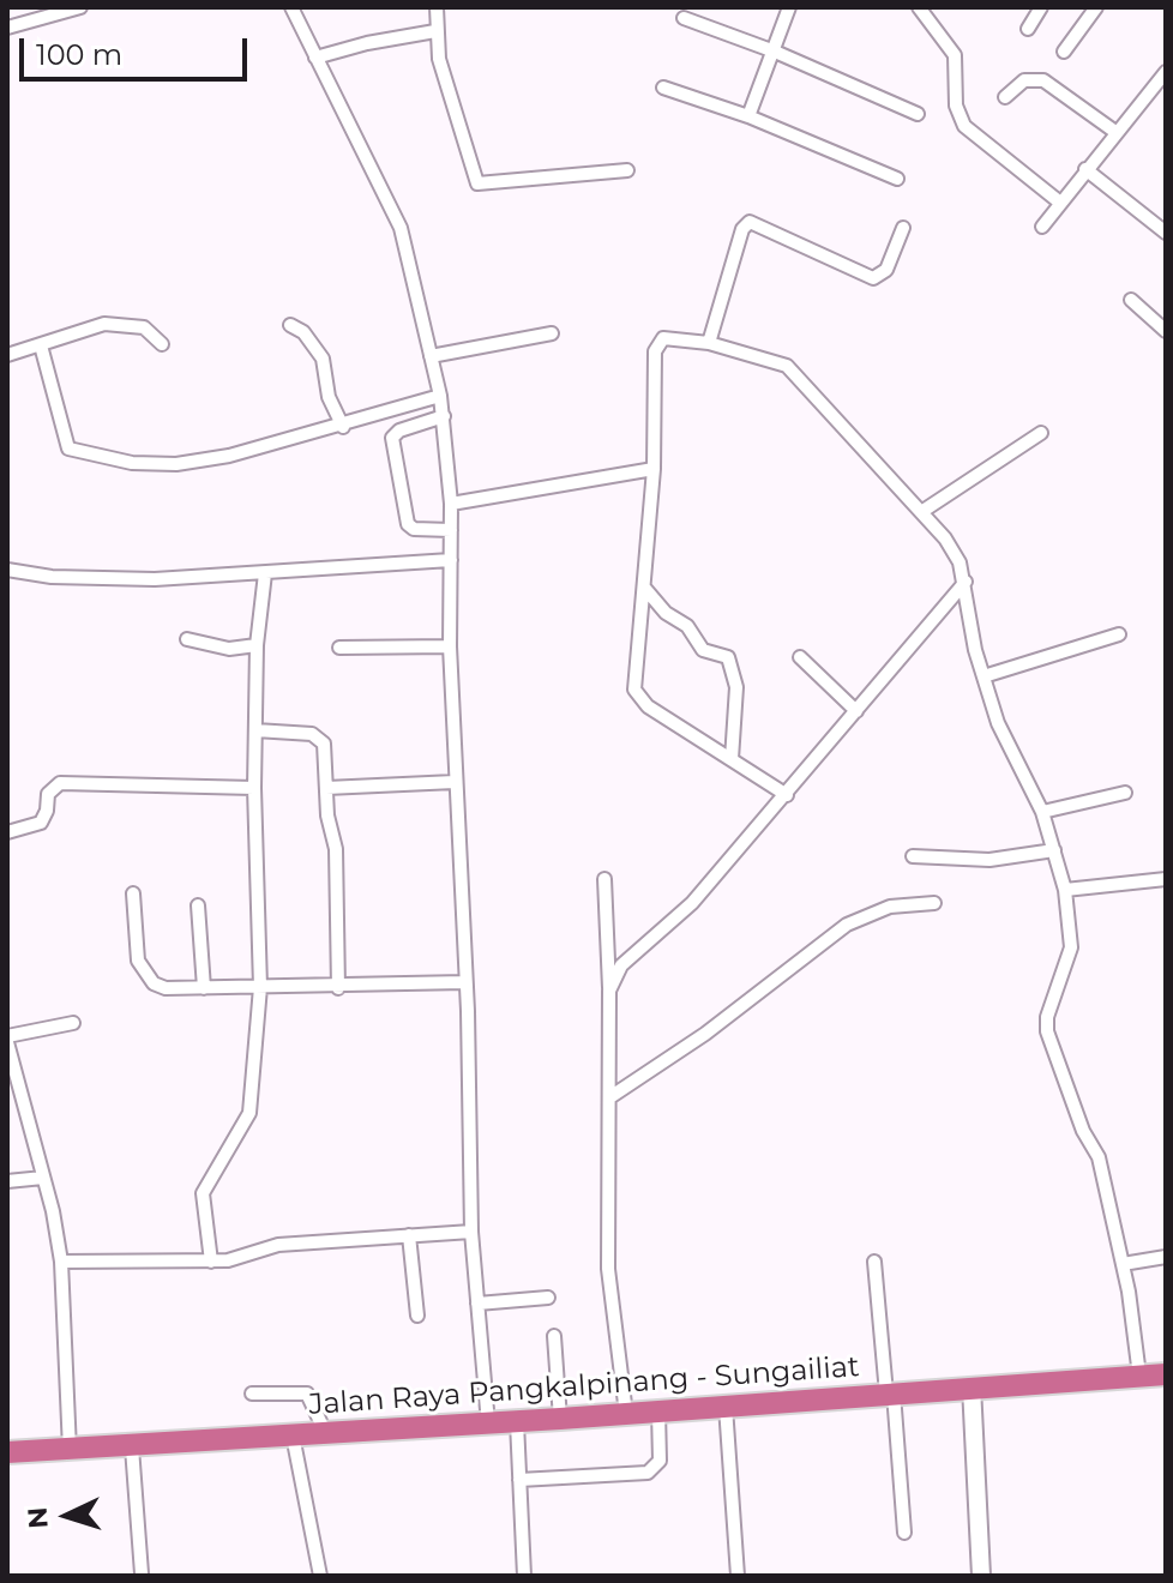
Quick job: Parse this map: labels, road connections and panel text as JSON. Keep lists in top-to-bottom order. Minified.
{"streets":{"highway":["Jalan Raya Pangkalpinang - Sungailiat"]},"scale_bar":"100 m","north":"left"}
